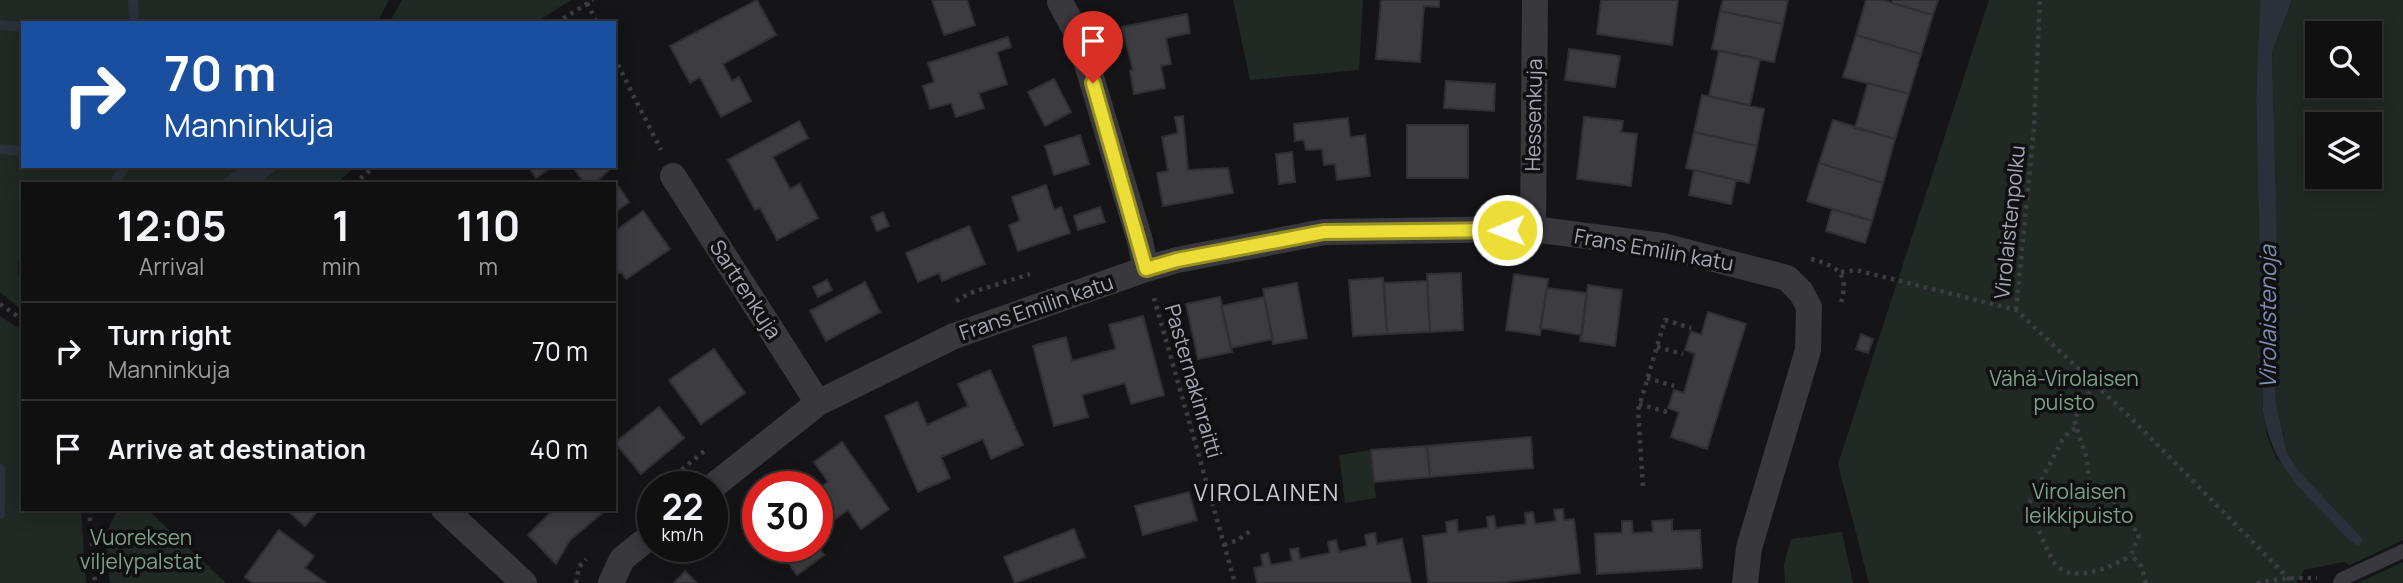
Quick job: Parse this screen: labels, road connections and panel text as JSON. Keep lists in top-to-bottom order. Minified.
{"streets":{"street":["Hessenkuja","Frans Emilin katu","Sartrenkuja"],"path":["Virolaistenpolku","Pasternakinraitti"]},"crossings":[["Hessenkuja","Frans Emilin katu"],["Frans Emilin katu","Sartrenkuja"],["Frans Emilin katu","Pasternakinraitti"]],"districts":["VIROLAINEN"],"water":["Virolaistenoja"],"parks":["Vähä-Virolaisen puisto","Virolaisen leikkipuisto","Vuoreksen viljelypalstat"],"page":{"turn":["70 m","Manninkuja"],"eta":["12:05","Arrival","1","min","110","m"],"list":[{"name":"Turn right","note":"Manninkuja","value":"70 m"},{"name":"Arrive at destination","value":"40 m"}],"speed":"22 km/h","limit":"30"}}
